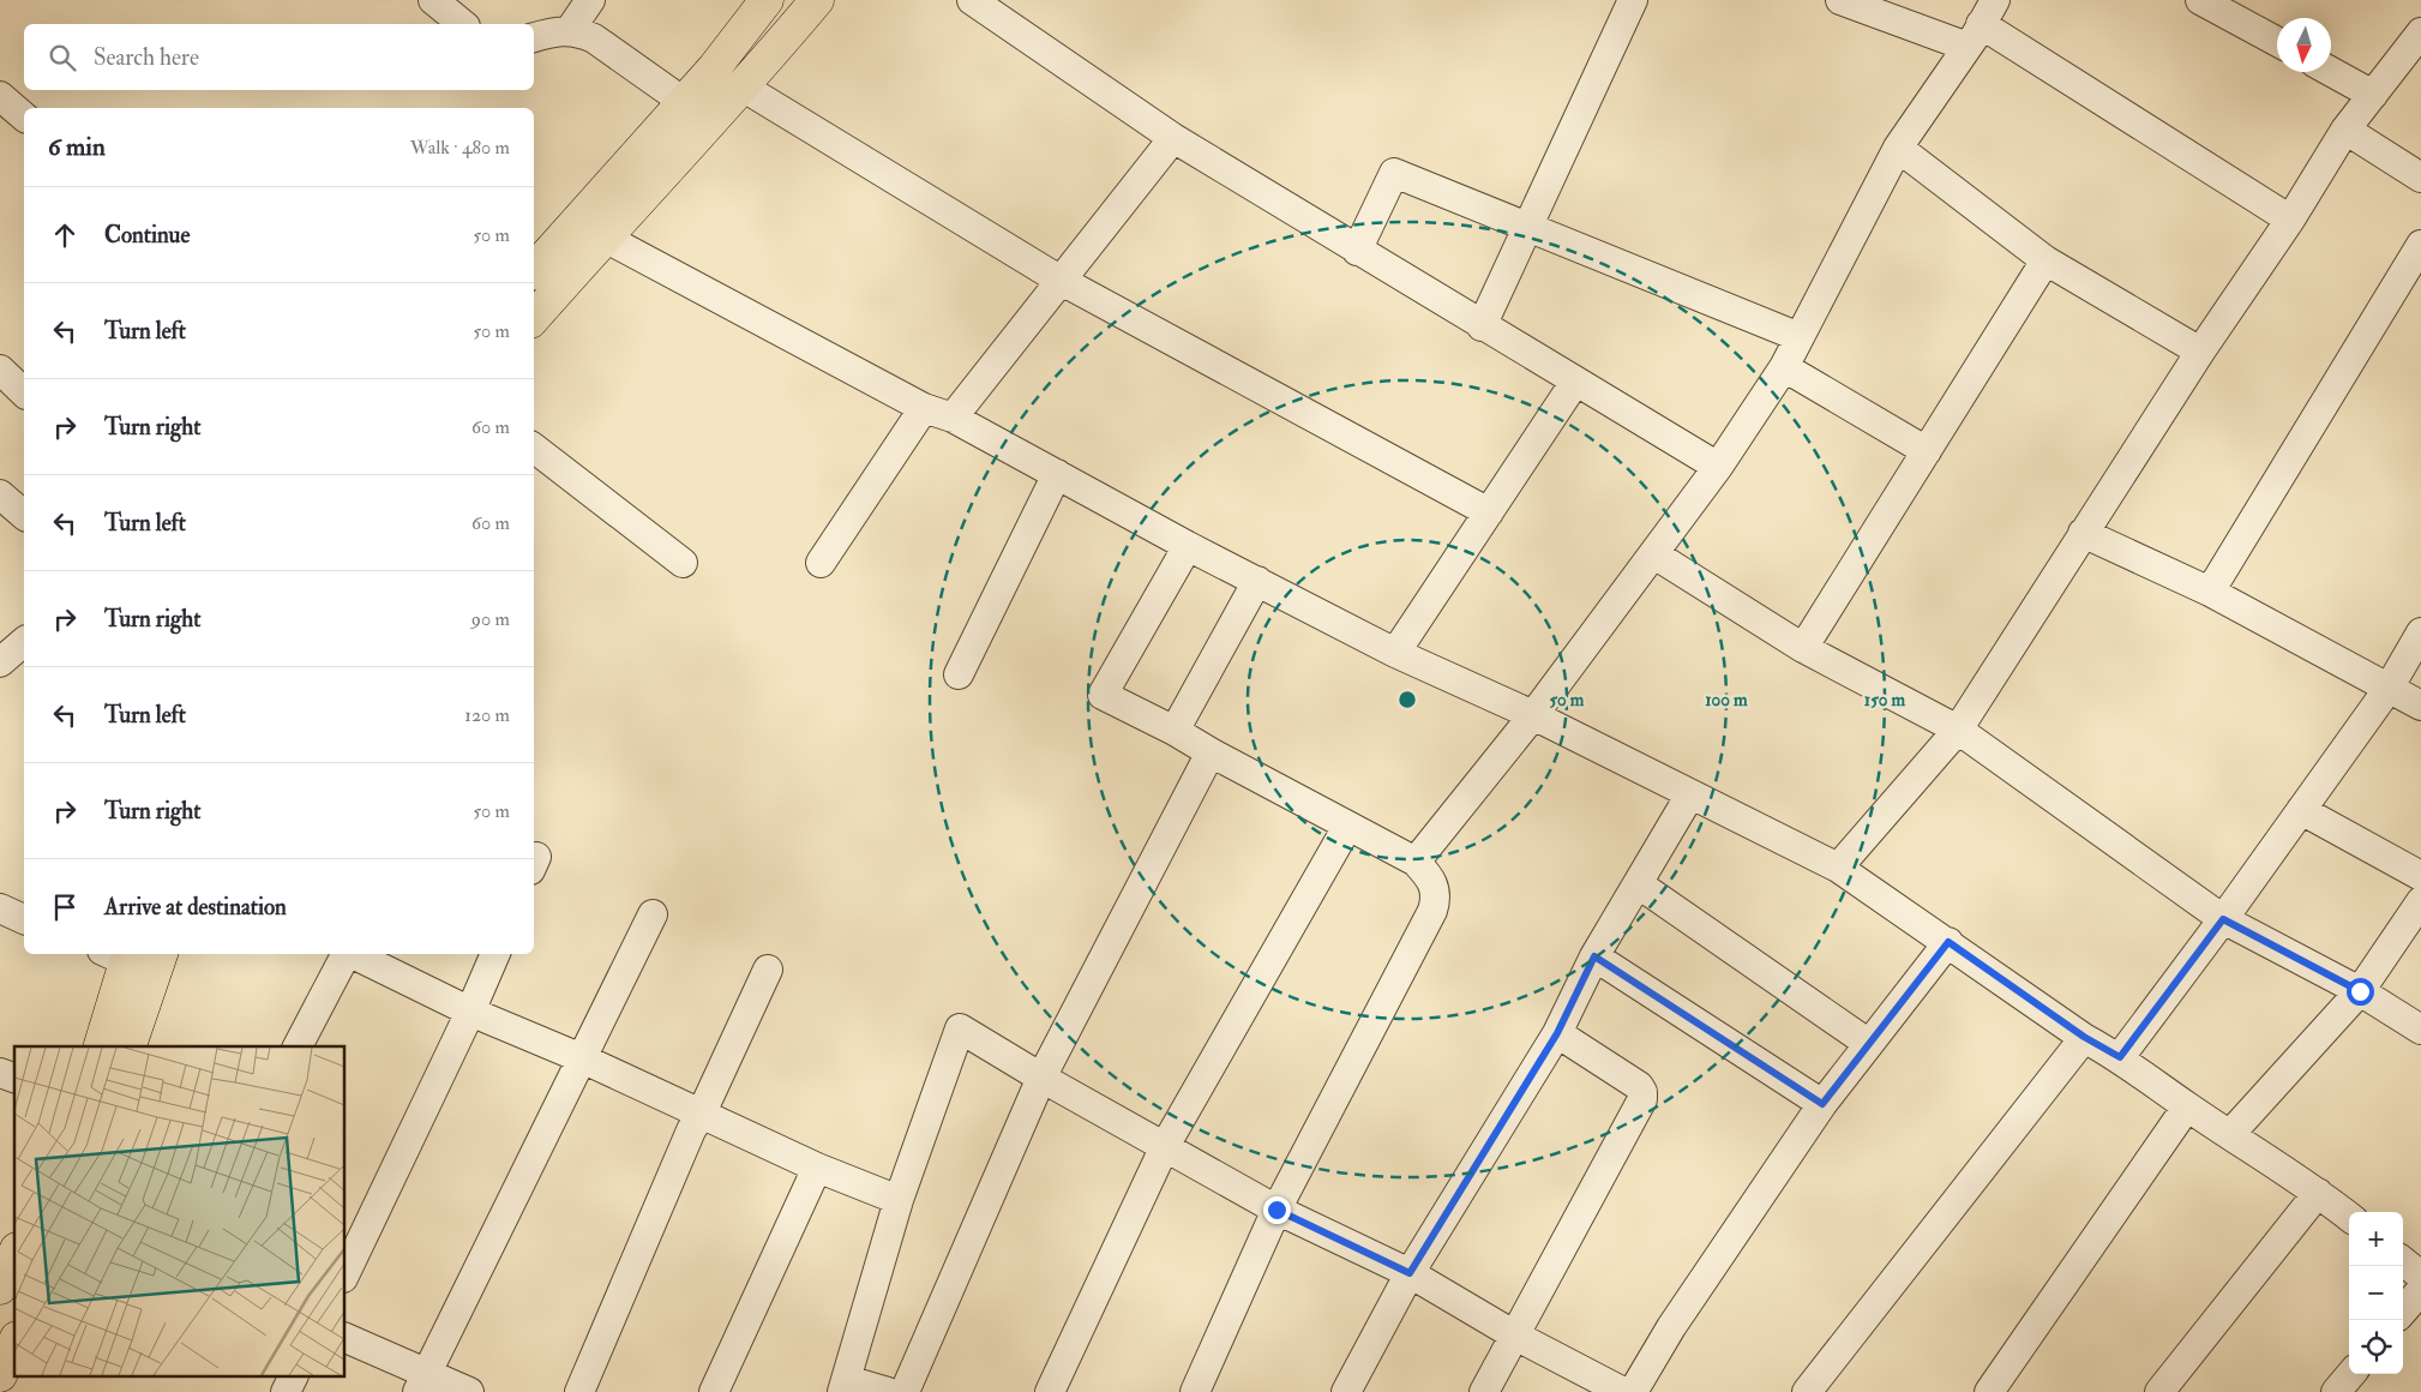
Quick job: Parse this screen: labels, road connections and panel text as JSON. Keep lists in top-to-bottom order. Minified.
{"north":"bottom","page":{"search":"Search here","heading":["6 min","Walk · 480 m"],"list":[["Continue","50 m"],["Turn left","50 m"],["Turn right","60 m"],["Turn left","60 m"],["Turn right","90 m"],["Turn left","120 m"],["Turn right","50 m"],"Arrive at destination"],"map_buttons":["+","−"]},"rings":["50 m","100 m","150 m"]}
